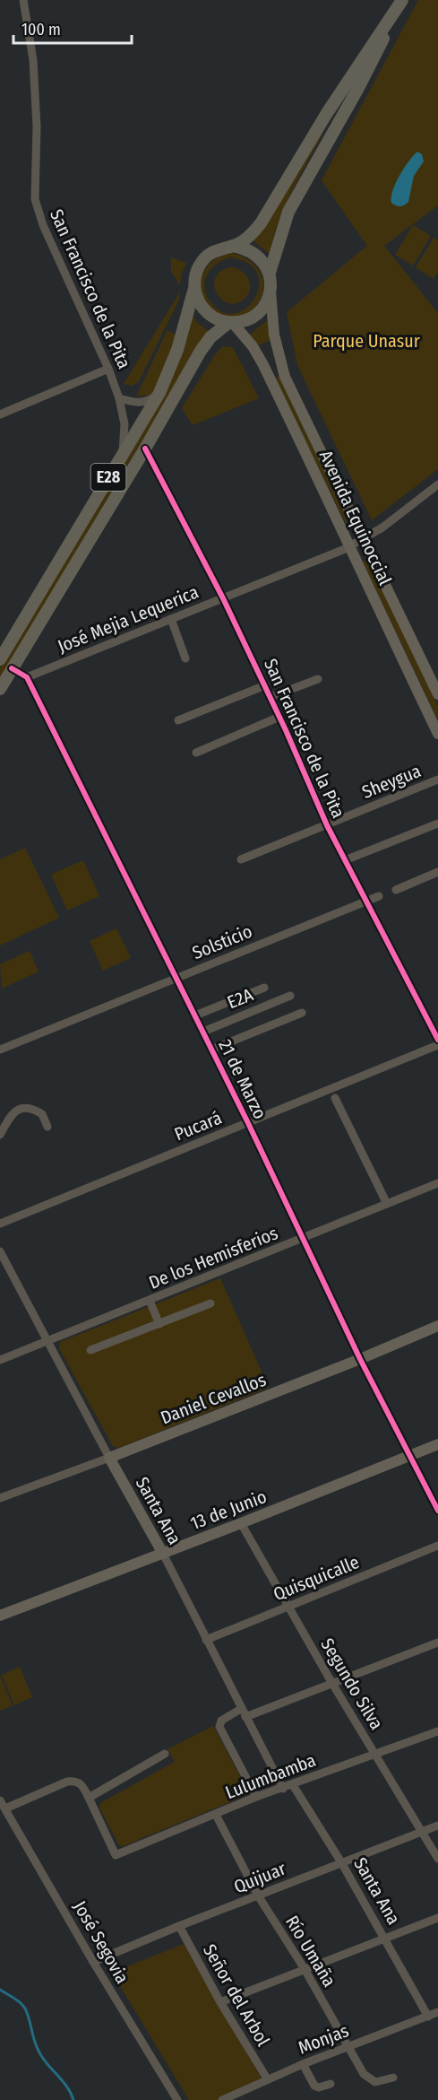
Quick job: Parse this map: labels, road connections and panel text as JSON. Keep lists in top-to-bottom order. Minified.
{"streets":{"main road":["E28","Avenida Equinoccial","Daniel Cevallos","13 de Junio","Santa Ana"],"street":["San Francisco de la Pita","José Mejia Lequerica","Sheygua","Solsticio","E2A","21 de Marzo","Pucará","De los Hemisferios","Quisquicalle","Segundo Silva","Lulumbamba","Quijuar","José Segovia","Río Umaña","Señor del Arbol","Monjas"]},"crossings":[["San Francisco de la Pita","E28"],["San Francisco de la Pita","José Mejia Lequerica"],["San Francisco de la Pita","Sheygua"],["San Francisco de la Pita","Solsticio"],["E28","Avenida Equinoccial"],["Avenida Equinoccial","José Mejia Lequerica"],["José Mejia Lequerica","21 de Marzo"],["Solsticio","21 de Marzo"],["E2A","21 de Marzo"],["21 de Marzo","Pucará"],["21 de Marzo","De los Hemisferios"],["21 de Marzo","Daniel Cevallos"],["21 de Marzo","13 de Junio"],["De los Hemisferios","Santa Ana"],["Daniel Cevallos","Santa Ana"],["13 de Junio","Santa Ana"],["13 de Junio","Segundo Silva"],["Santa Ana","Quisquicalle"],["Santa Ana","Lulumbamba"],["Santa Ana","Quijuar"],["Santa Ana","Monjas"],["Quisquicalle","Segundo Silva"],["Segundo Silva","Lulumbamba"],["Segundo Silva","Quijuar"],["Lulumbamba","Río Umaña"],["Quijuar","José Segovia"],["Quijuar","Río Umaña"],["Quijuar","Señor del Arbol"],["Río Umaña","Monjas"],["Señor del Arbol","Monjas"]],"parks":["Parque Unasur"],"scale_bar":"100 m"}
